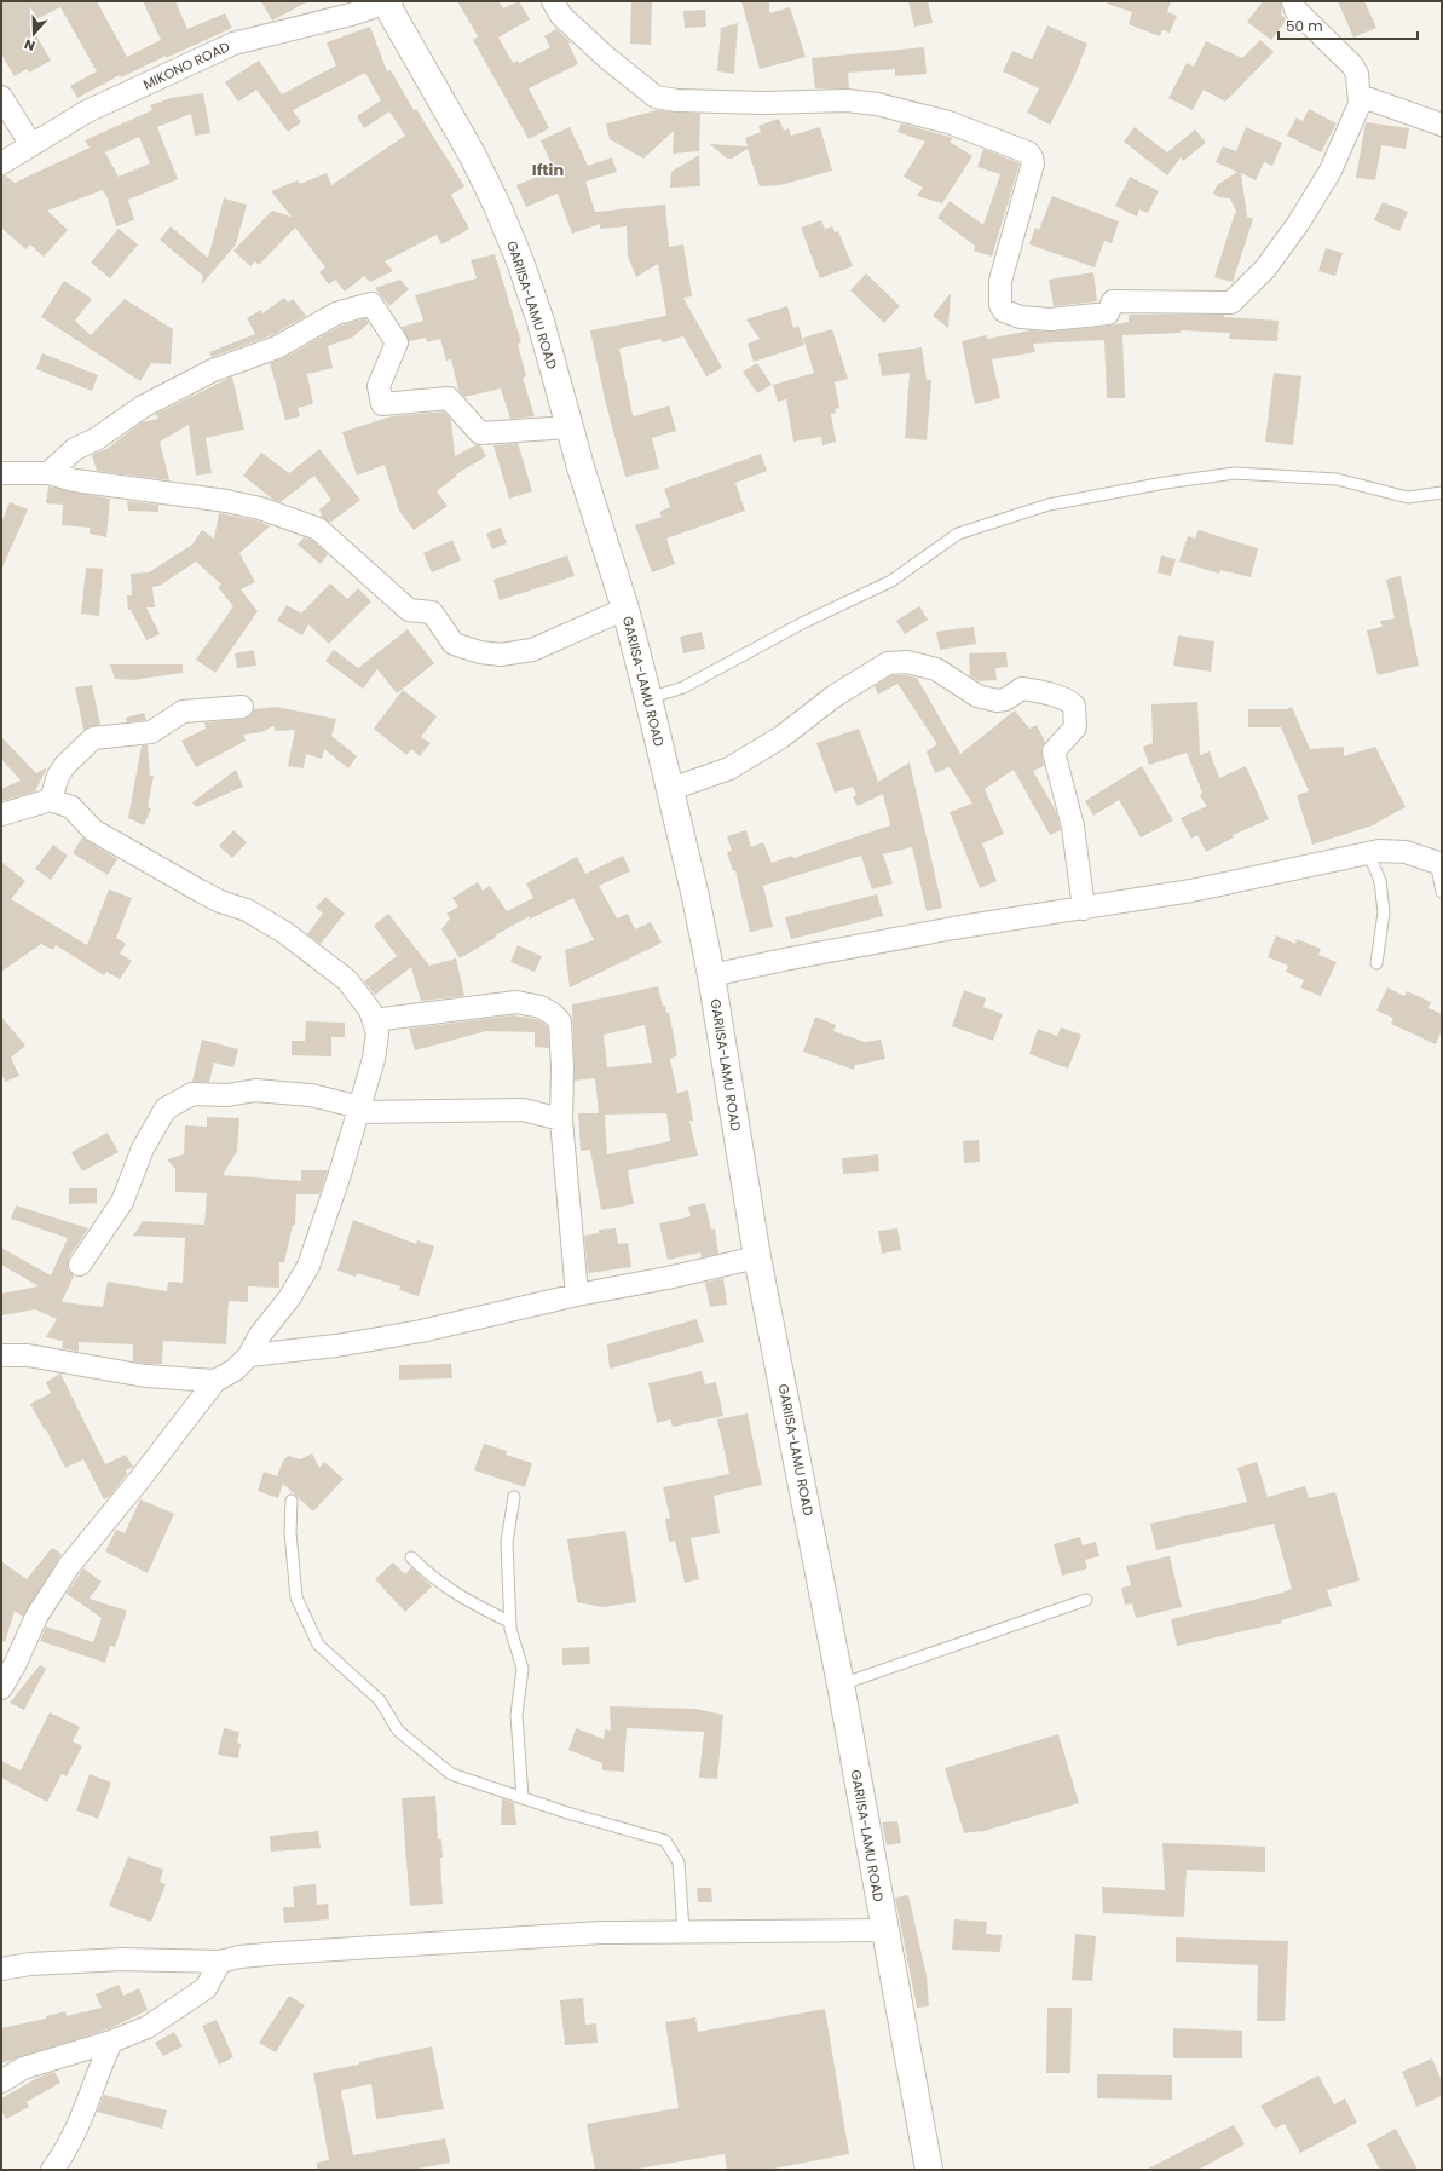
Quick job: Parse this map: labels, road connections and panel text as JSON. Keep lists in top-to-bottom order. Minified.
{"streets":{"street":["MIKONO ROAD","GARIISA-LAMU ROAD"]},"crossings":[["MIKONO ROAD","GARIISA-LAMU ROAD"]],"districts":["Iftin"],"scale_bar":"50 m","north":"bottom"}
